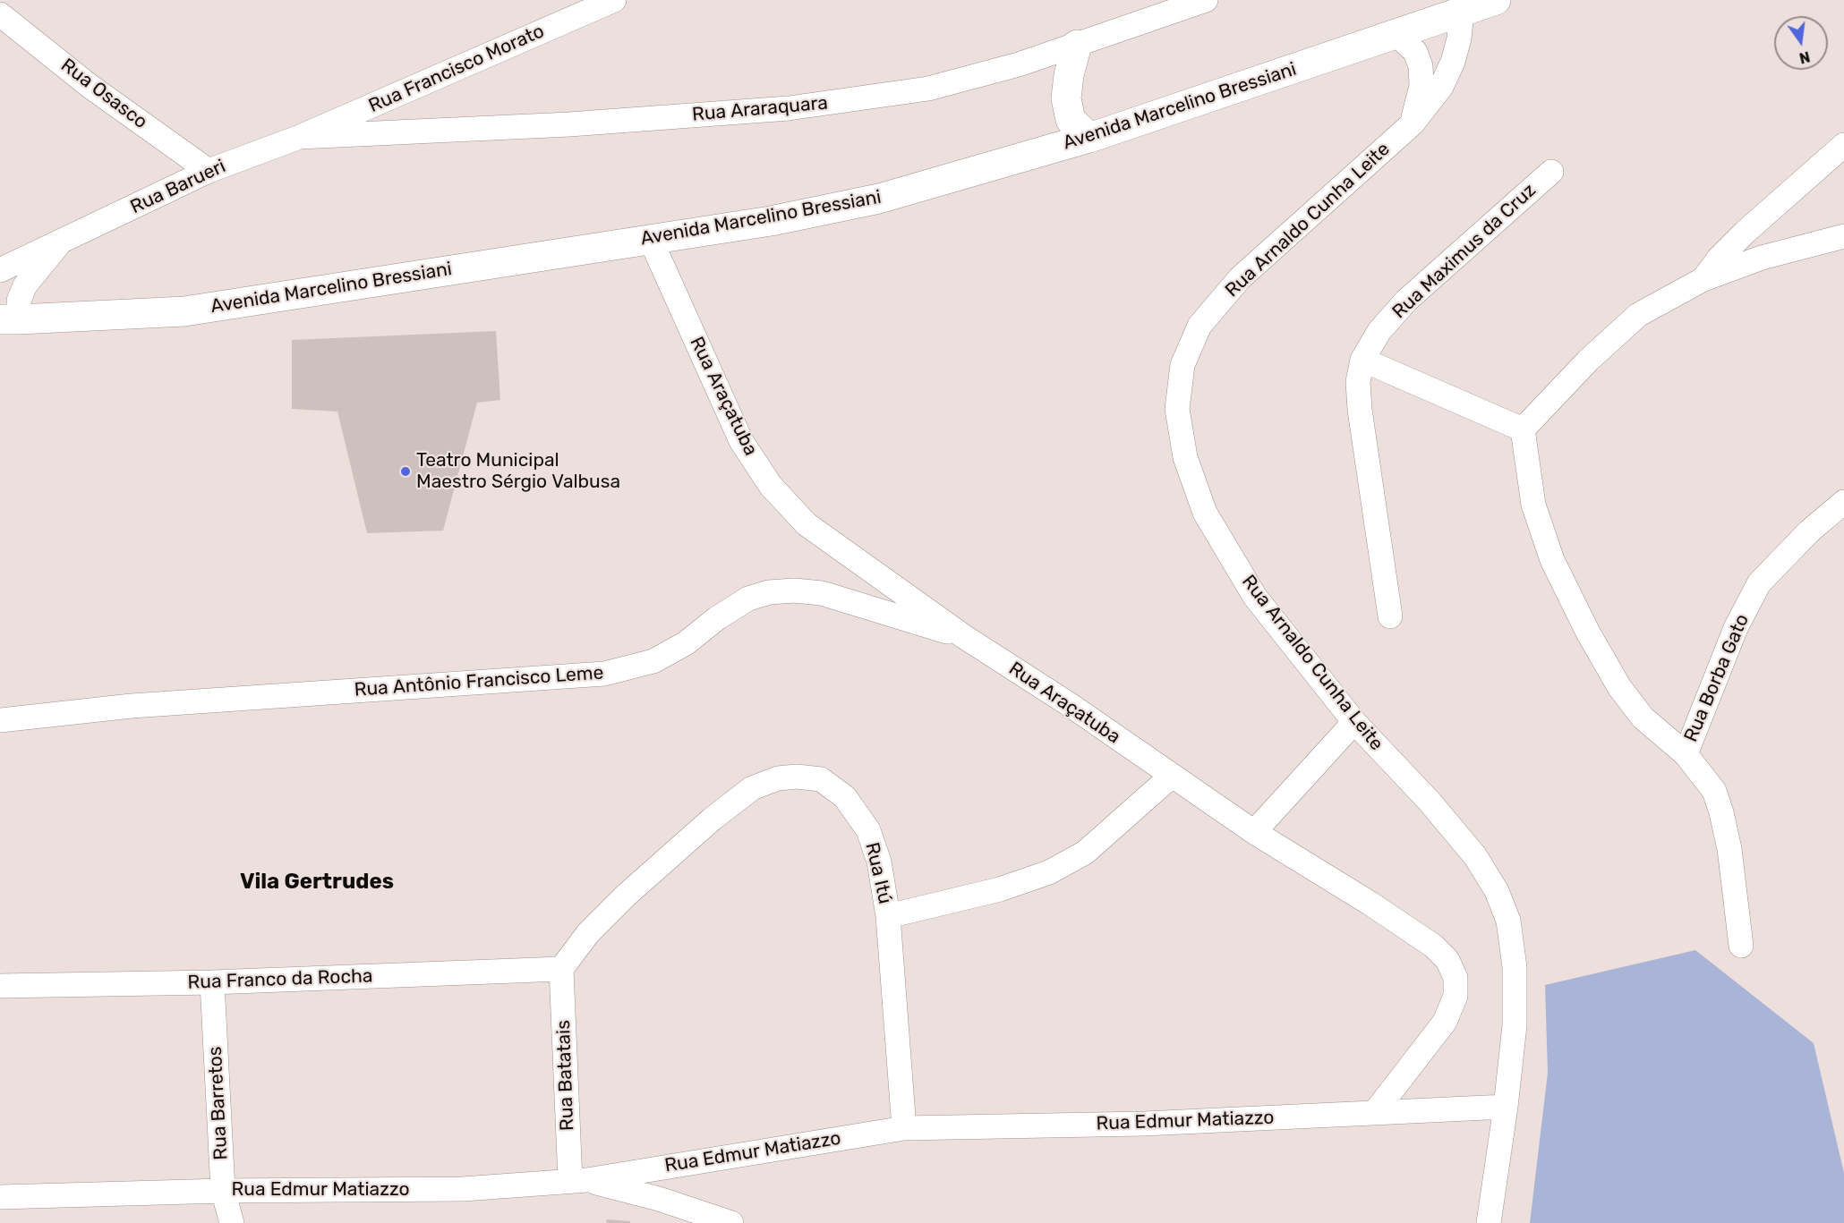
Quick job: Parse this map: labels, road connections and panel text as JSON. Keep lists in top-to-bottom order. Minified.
{"streets":{"street":["Rua Francisco Morato","Rua Osasco","Avenida Marcelino Bressiani","Rua Araraquara","Rua Barueri","Rua Arnaldo Cunha Leite","Rua Maximus da Cruz","Rua Araçatuba","Rua Borba Gato","Rua Antônio Francisco Leme","Rua Itú","Rua Franco da Rocha","Rua Batatais","Rua Barretos","Rua Edmur Matiazzo"]},"crossings":[["Rua Francisco Morato","Rua Araraquara"],["Rua Francisco Morato","Rua Barueri"],["Rua Osasco","Rua Barueri"],["Avenida Marcelino Bressiani","Rua Barueri"],["Avenida Marcelino Bressiani","Rua Arnaldo Cunha Leite"],["Avenida Marcelino Bressiani","Rua Araçatuba"],["Rua Araraquara","Rua Barueri"],["Rua Arnaldo Cunha Leite","Rua Edmur Matiazzo"],["Rua Araçatuba","Rua Antônio Francisco Leme"],["Rua Araçatuba","Rua Edmur Matiazzo"],["Rua Itú","Rua Franco da Rocha"],["Rua Itú","Rua Batatais"],["Rua Itú","Rua Edmur Matiazzo"],["Rua Franco da Rocha","Rua Batatais"],["Rua Franco da Rocha","Rua Barretos"],["Rua Batatais","Rua Edmur Matiazzo"],["Rua Barretos","Rua Edmur Matiazzo"]],"districts":["Vila Gertrudes"],"places":["Teatro Municipal Maestro Sérgio Valbusa"],"north":"bottom"}
